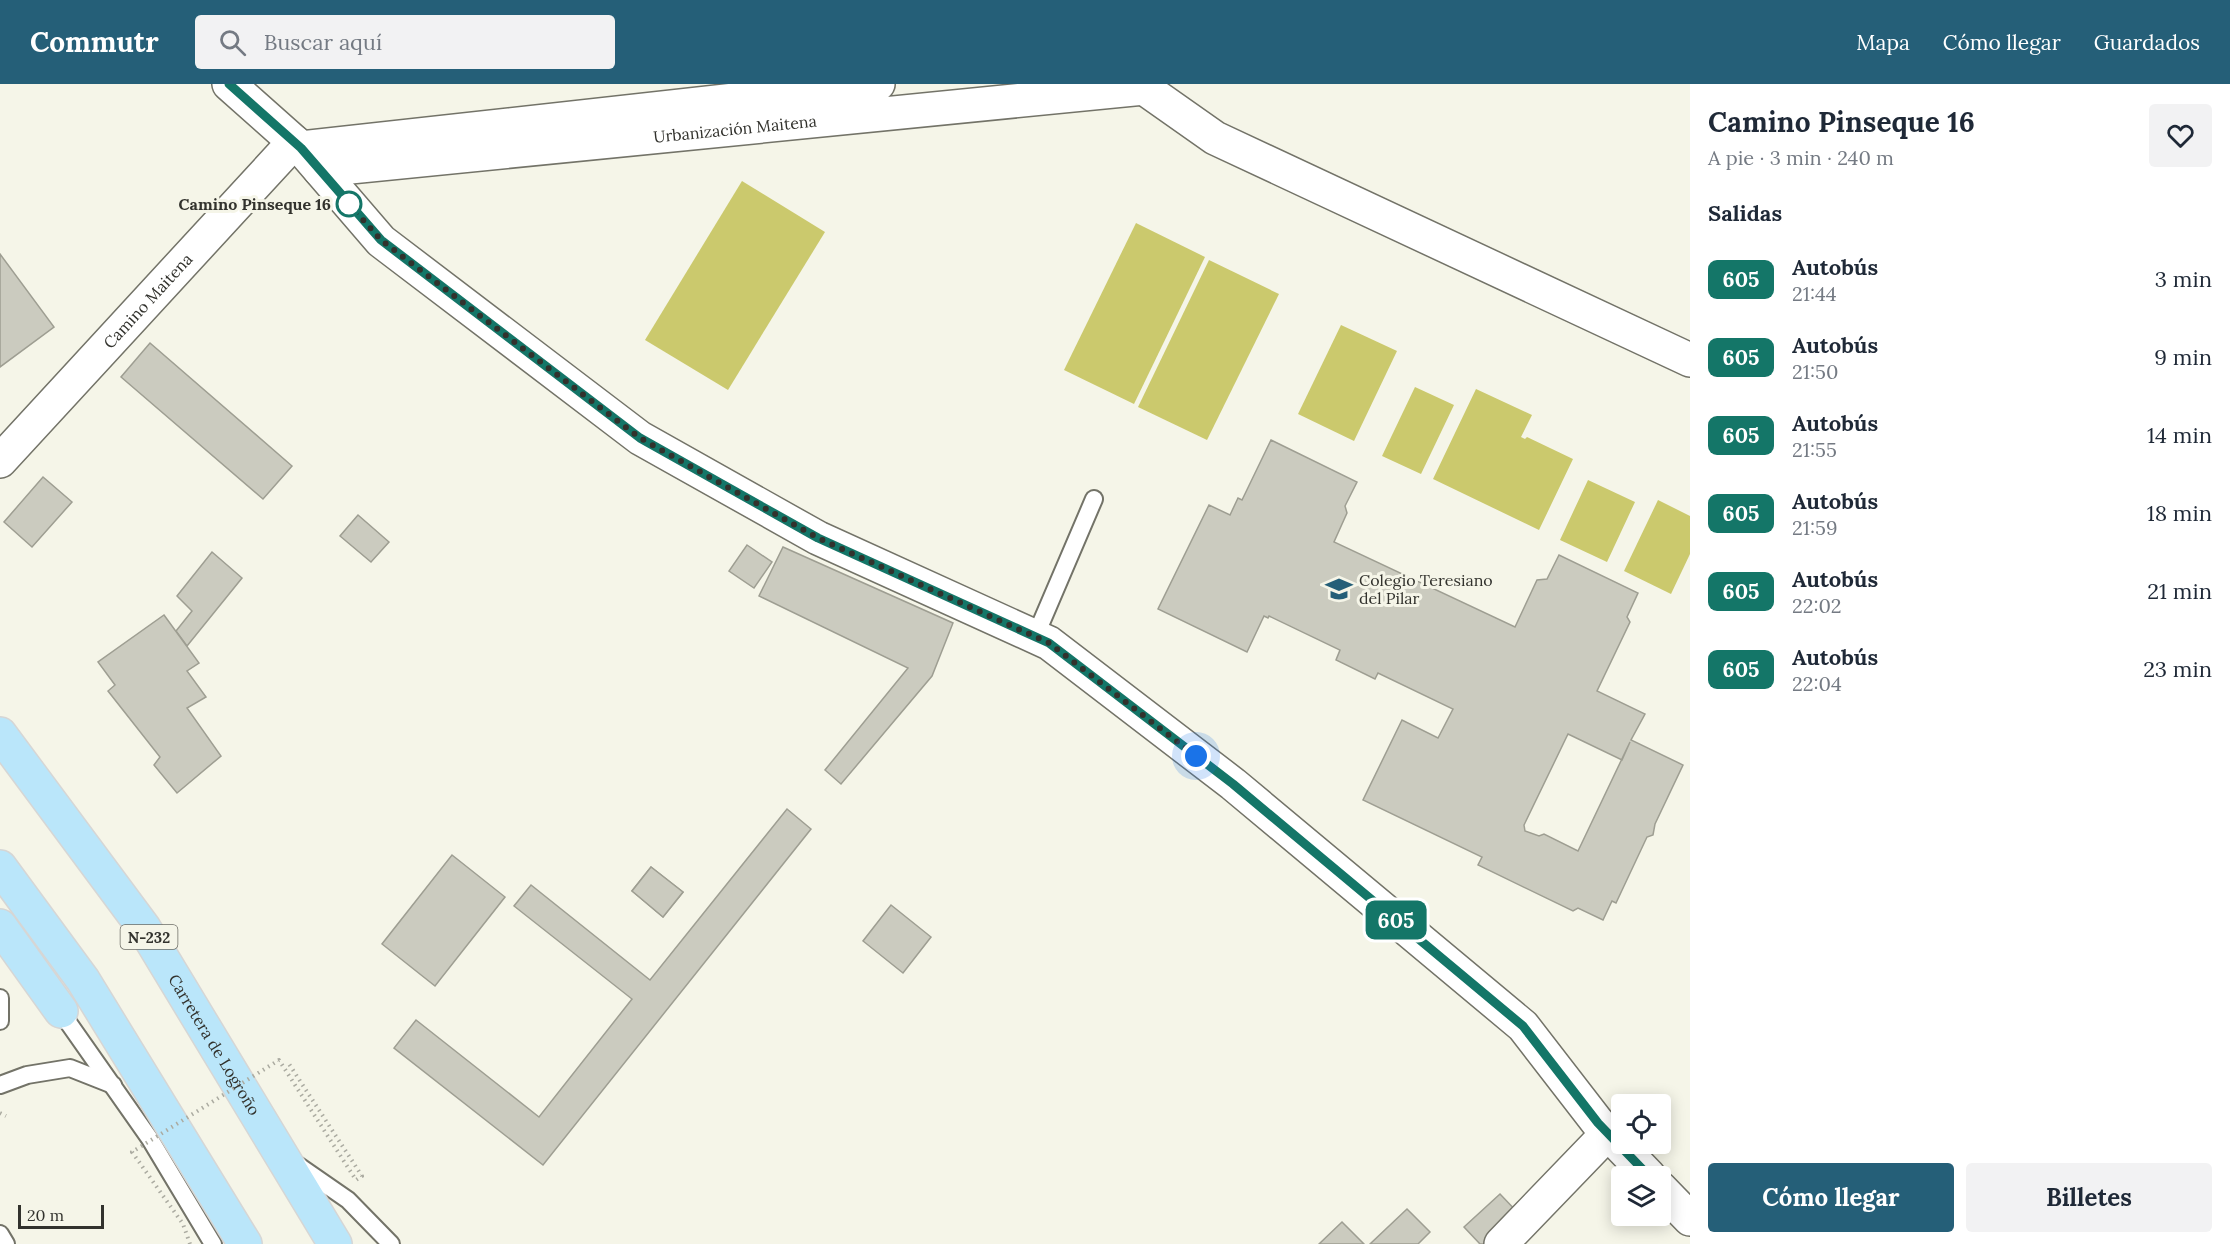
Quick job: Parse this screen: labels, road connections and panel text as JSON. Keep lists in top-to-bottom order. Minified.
{"streets":{"highway":["N-232","Carretera de Logroño"],"street":["Urbanización Maitena","Camino Maitena"]},"crossings":[["Urbanización Maitena","Camino Maitena"]],"places":{"other":["Camino Pinseque 16"],"school or university":["Colegio Teresiano del Pilar"]},"lines":["bus line 605"],"scale_bar":"20 m","page":{"header":"Commutr","search":"Buscar aquí","nav":["Mapa","Cómo llegar","Guardados"],"on_map":"605","heading":[["Camino Pinseque 16","A pie · 3 min · 240 m"],"Salidas"],"list":[{"mark":"605","name":"Autobús","note":"21:44","value":"3 min"},{"mark":"605","name":"Autobús","note":"21:50","value":"9 min"},{"mark":"605","name":"Autobús","note":"21:55","value":"14 min"},{"mark":"605","name":"Autobús","note":"21:59","value":"18 min"},{"mark":"605","name":"Autobús","note":"22:02","value":"21 min"},{"mark":"605","name":"Autobús","note":"22:04","value":"23 min"}],"buttons":["Cómo llegar","Billetes"],"scale":"20 m"}}
